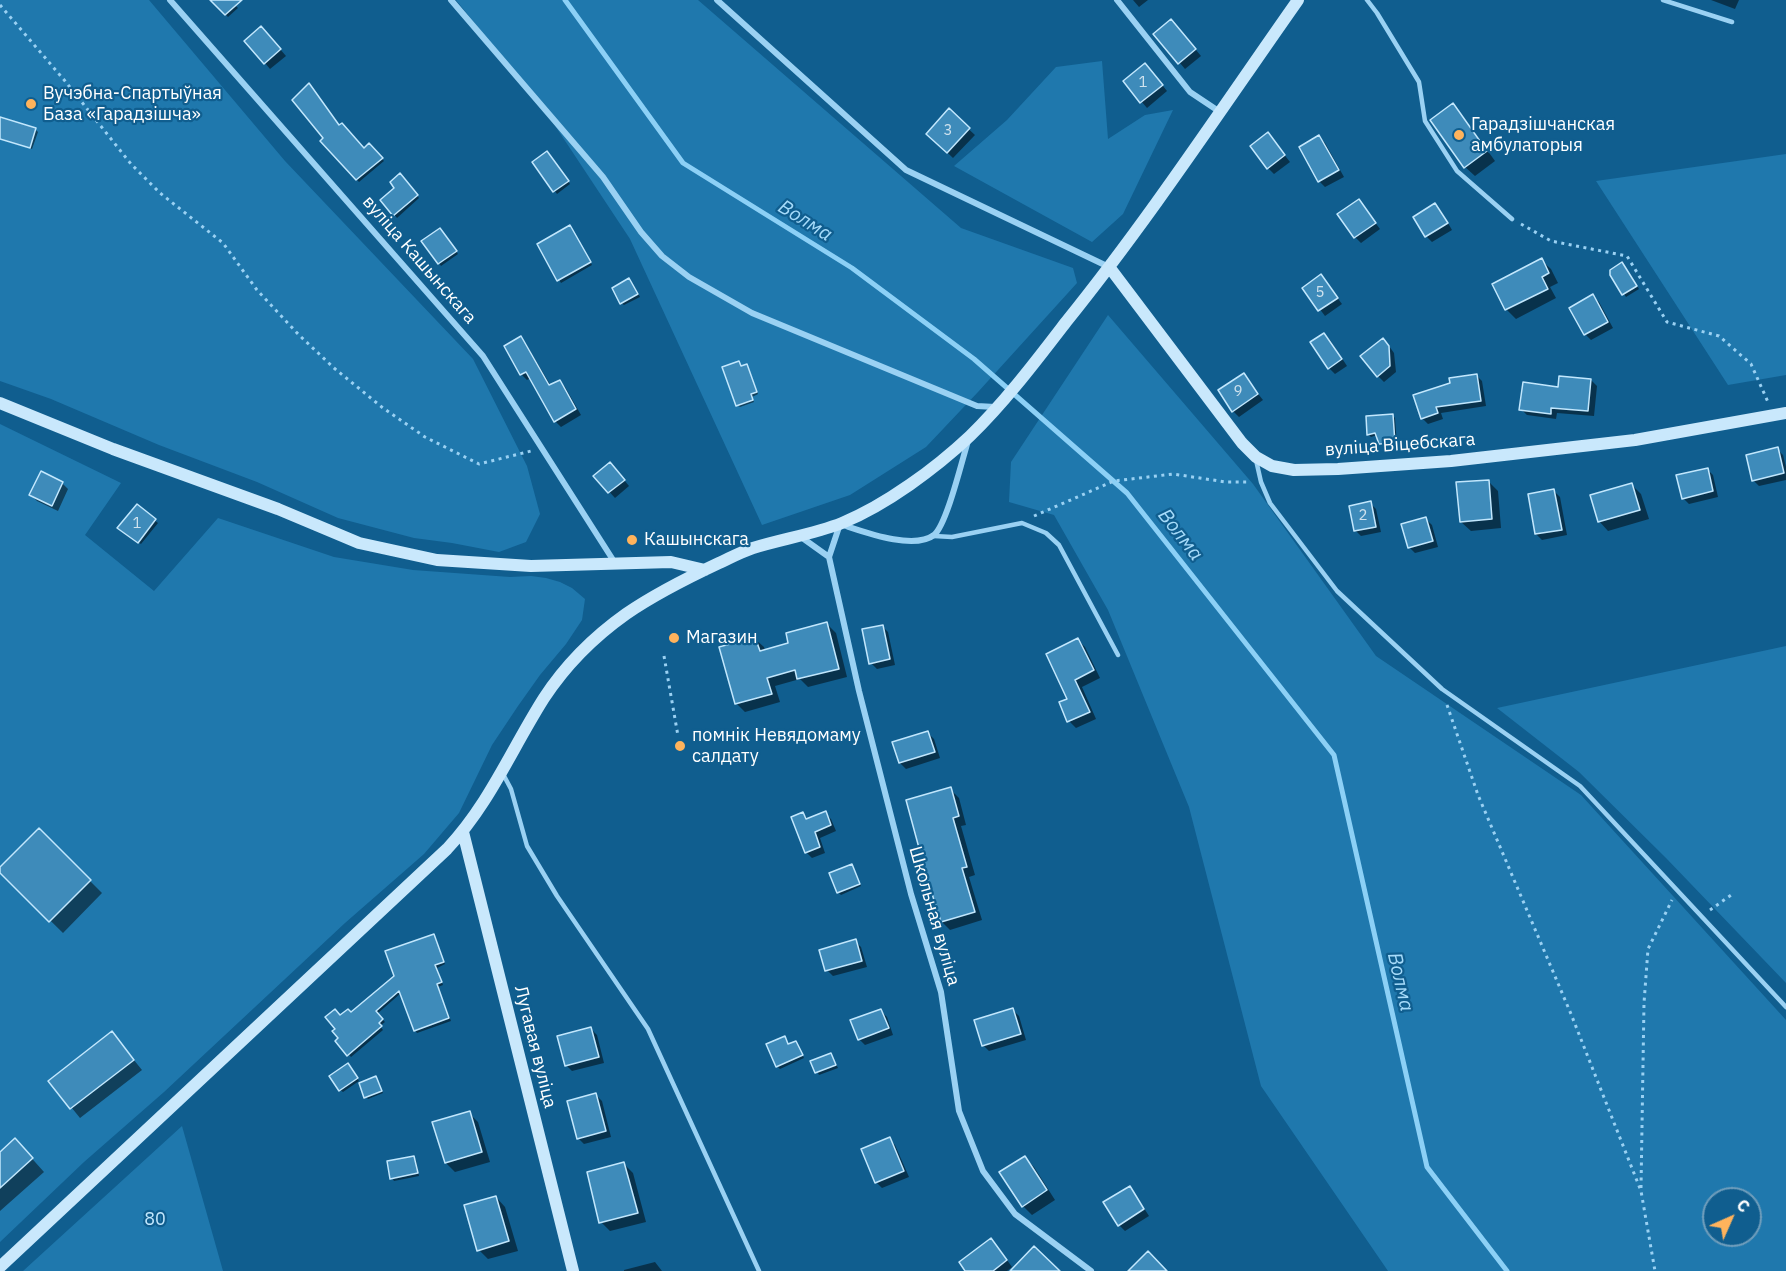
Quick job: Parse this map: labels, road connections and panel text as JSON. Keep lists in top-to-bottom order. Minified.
{"streets":{"street":["вуліца Кашынскага","вуліца Віцебскага","Школьная вуліца","Лугавая вуліца"]},"water":["Волма"],"parks":["80"],"places":["Вучэбна-Спартыўная База «Гарадзішча»","Гарадзішчанская амбулаторыя","Кашынскага","Магазин","помнік Невядомаму салдату"],"house_numbers":["1","3","5","9","2","1"],"north":"top right"}
